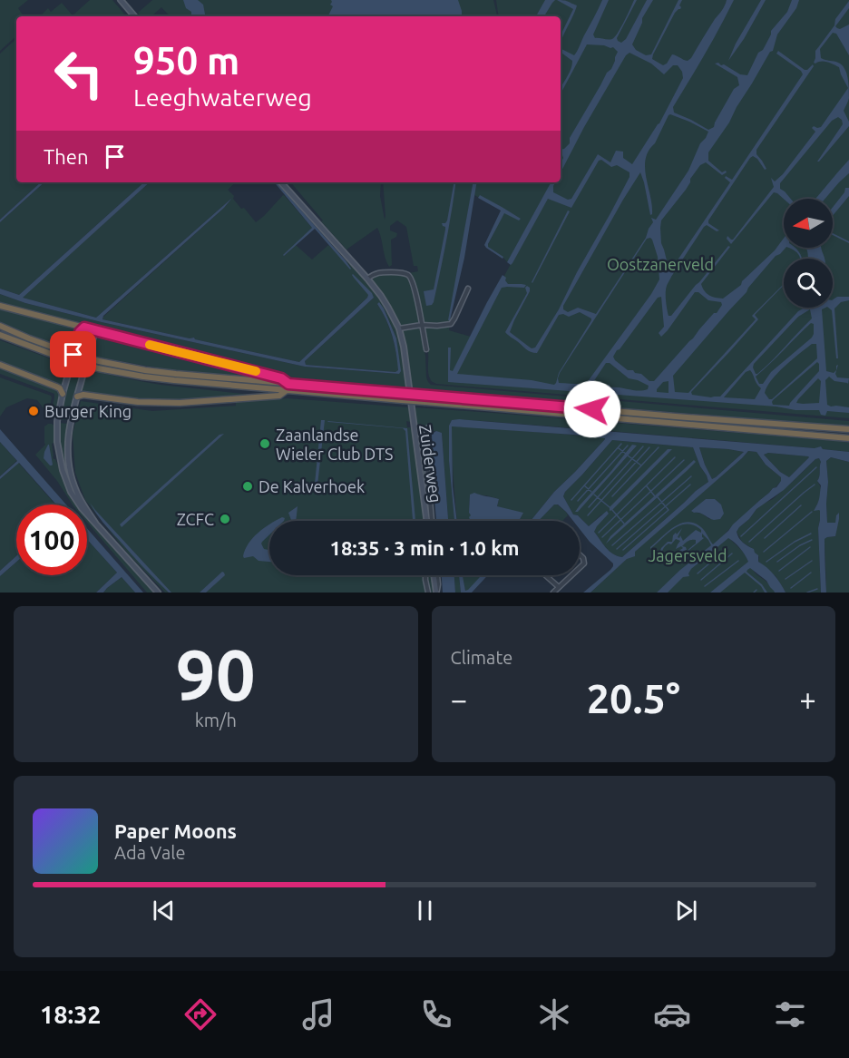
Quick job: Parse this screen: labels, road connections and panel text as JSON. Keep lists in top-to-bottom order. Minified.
{"streets":{"main road":["Zuiderweg"]},"parks":["Oostzanerveld","Jagersveld"],"places":["Burger King","Zaanlandse Wieler Club DTS","De Kalverhoek","ZCFC"],"north":"left","page":{"turn":["950 m","Leeghwaterweg"],"then":"Then","limit":"100","trip":"18:35 · 3 min · 1.0 km","tile":[["90","km/h"],"Climate"],"heat":["−","20.5°","+"],"song":["Paper Moons","Ada Vale"],"tabs":"18:32"}}
